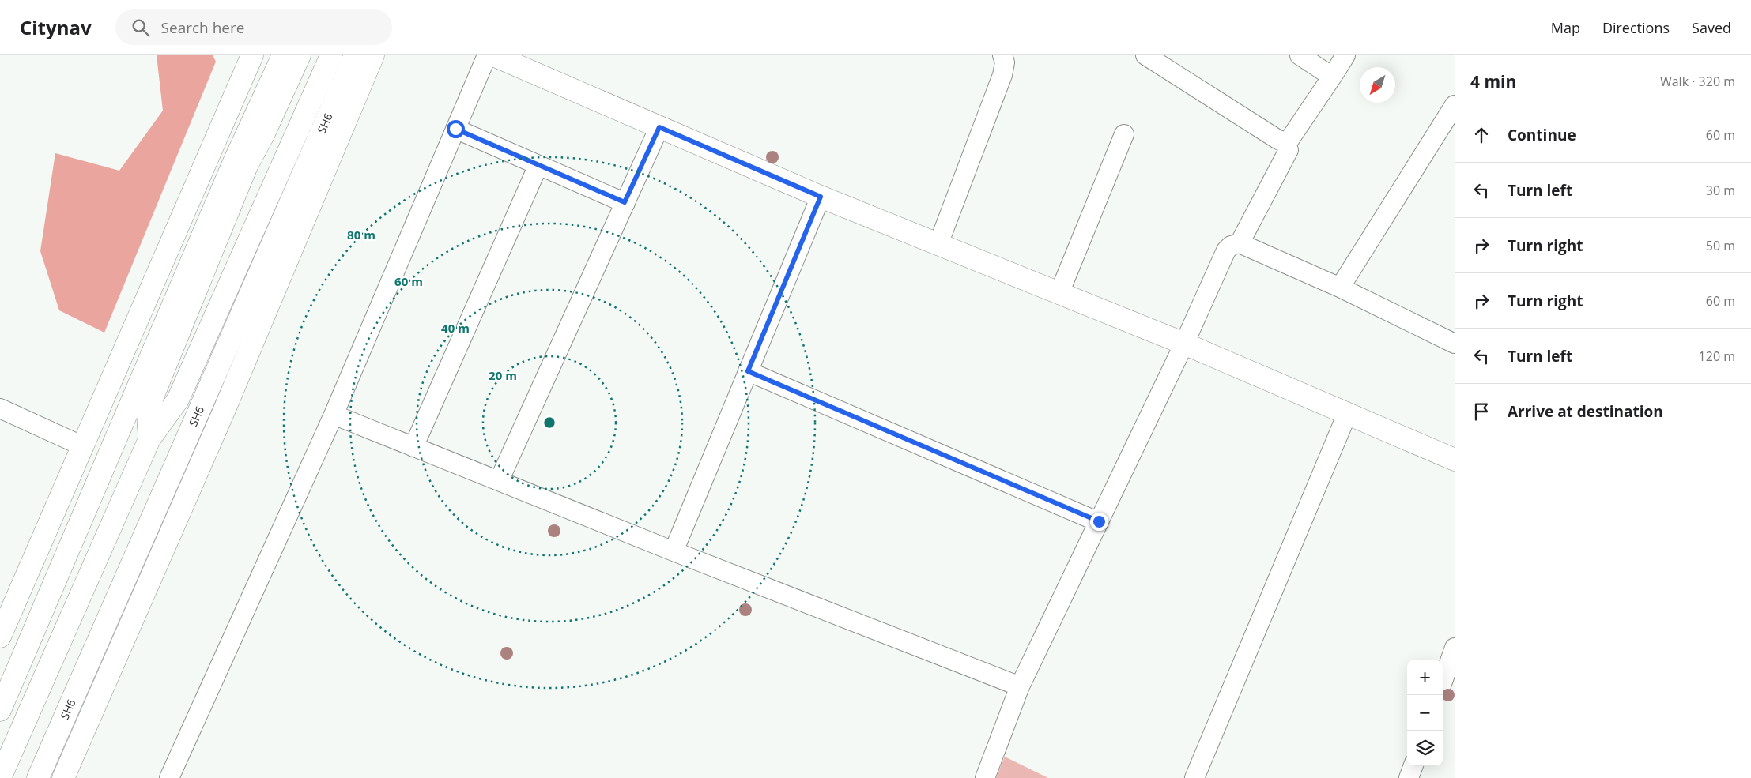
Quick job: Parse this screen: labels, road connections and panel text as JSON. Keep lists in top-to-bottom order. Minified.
{"streets":{"main road":["SH6"]},"north":"bottom left","page":{"header":"Citynav","search":"Search here","nav":["Map","Directions","Saved"],"heading":["4 min","Walk · 320 m"],"list":[["Continue","60 m"],["Turn left","30 m"],["Turn right","50 m"],["Turn right","60 m"],["Turn left","120 m"],"Arrive at destination"],"map_buttons":["+","−"]},"rings":["80 m","60 m","40 m","20 m"]}
